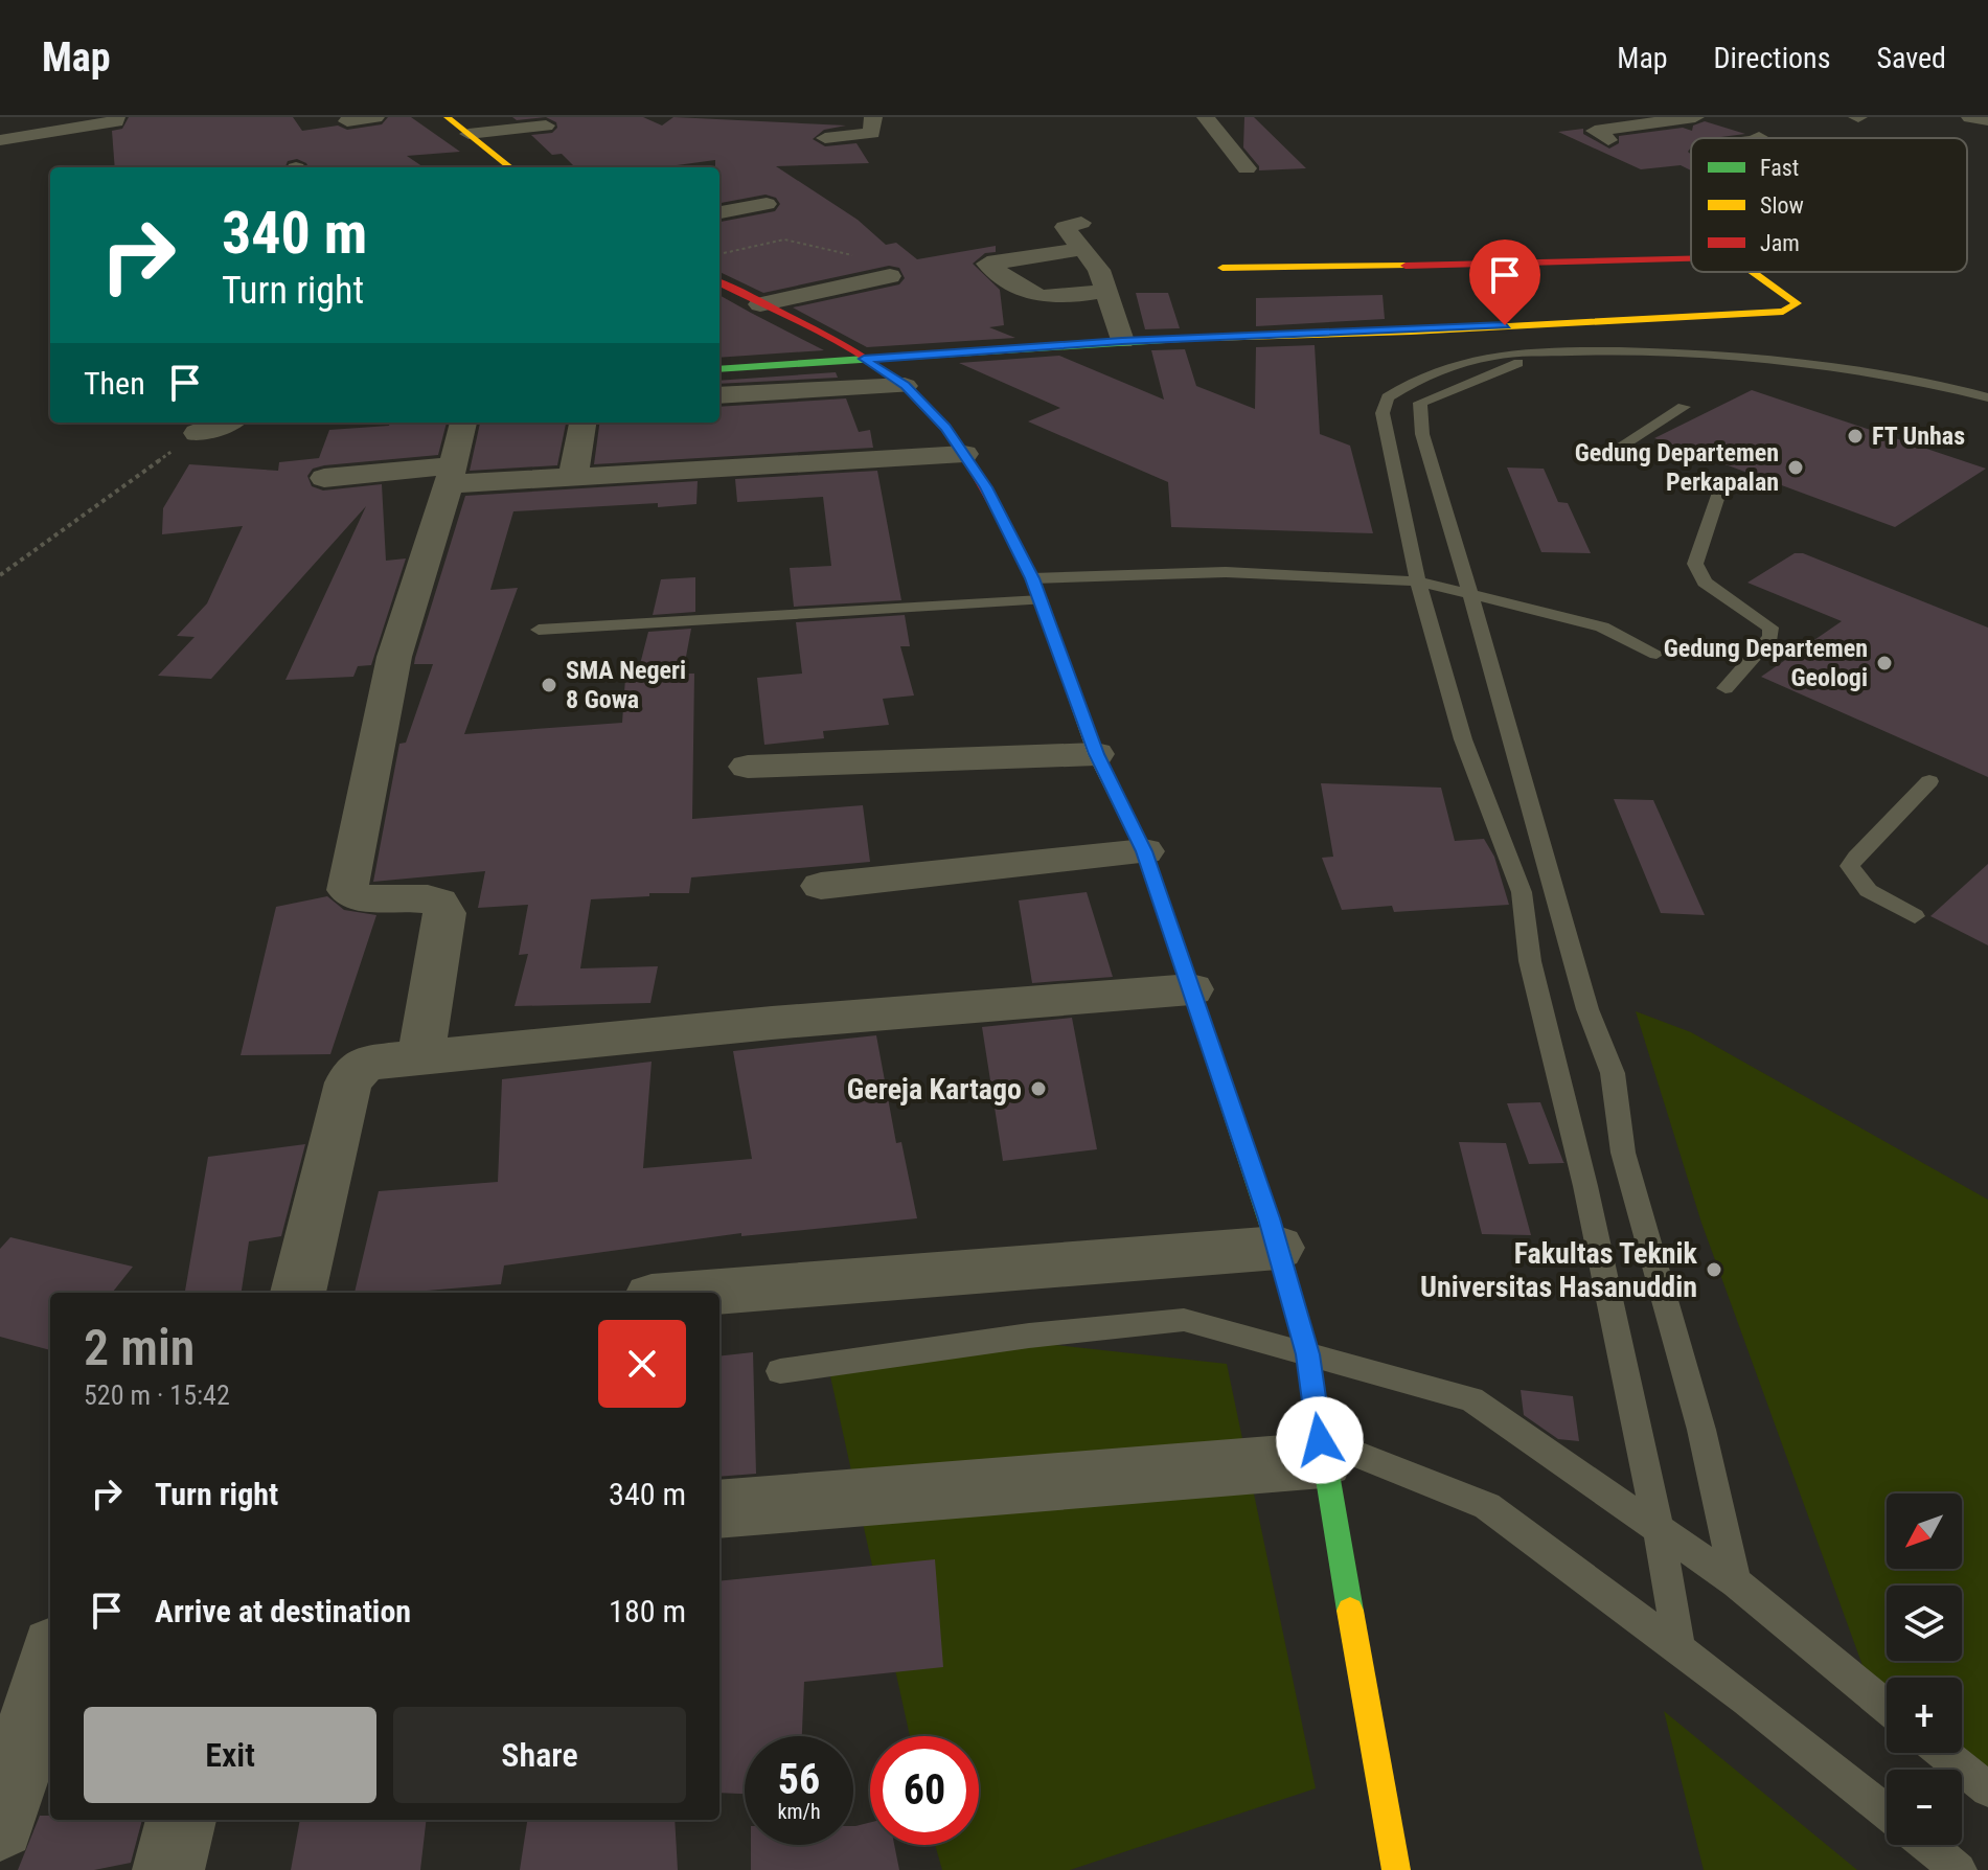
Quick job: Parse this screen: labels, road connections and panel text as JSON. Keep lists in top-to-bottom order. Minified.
{"places":["FT Unhas","Gedung Departemen Perkapalan","Gedung Departemen Geologi","SMA Negeri 8 Gowa","Gereja Kartago","Fakultas Teknik Universitas Hasanuddin"],"legend":["Fast","Slow","Jam"],"north":"bottom left","page":{"header":"Map","nav":["Map","Directions","Saved"],"turn":["340 m","Turn right"],"then":"Then","heading":["2 min","520 m · 15:42"],"list":[{"name":"Turn right","value":"340 m"},{"name":"Arrive at destination","value":"180 m"}],"map_buttons":["+","−"],"buttons":["Exit","Share"],"speed":"56 km/h","limit":"60"}}
